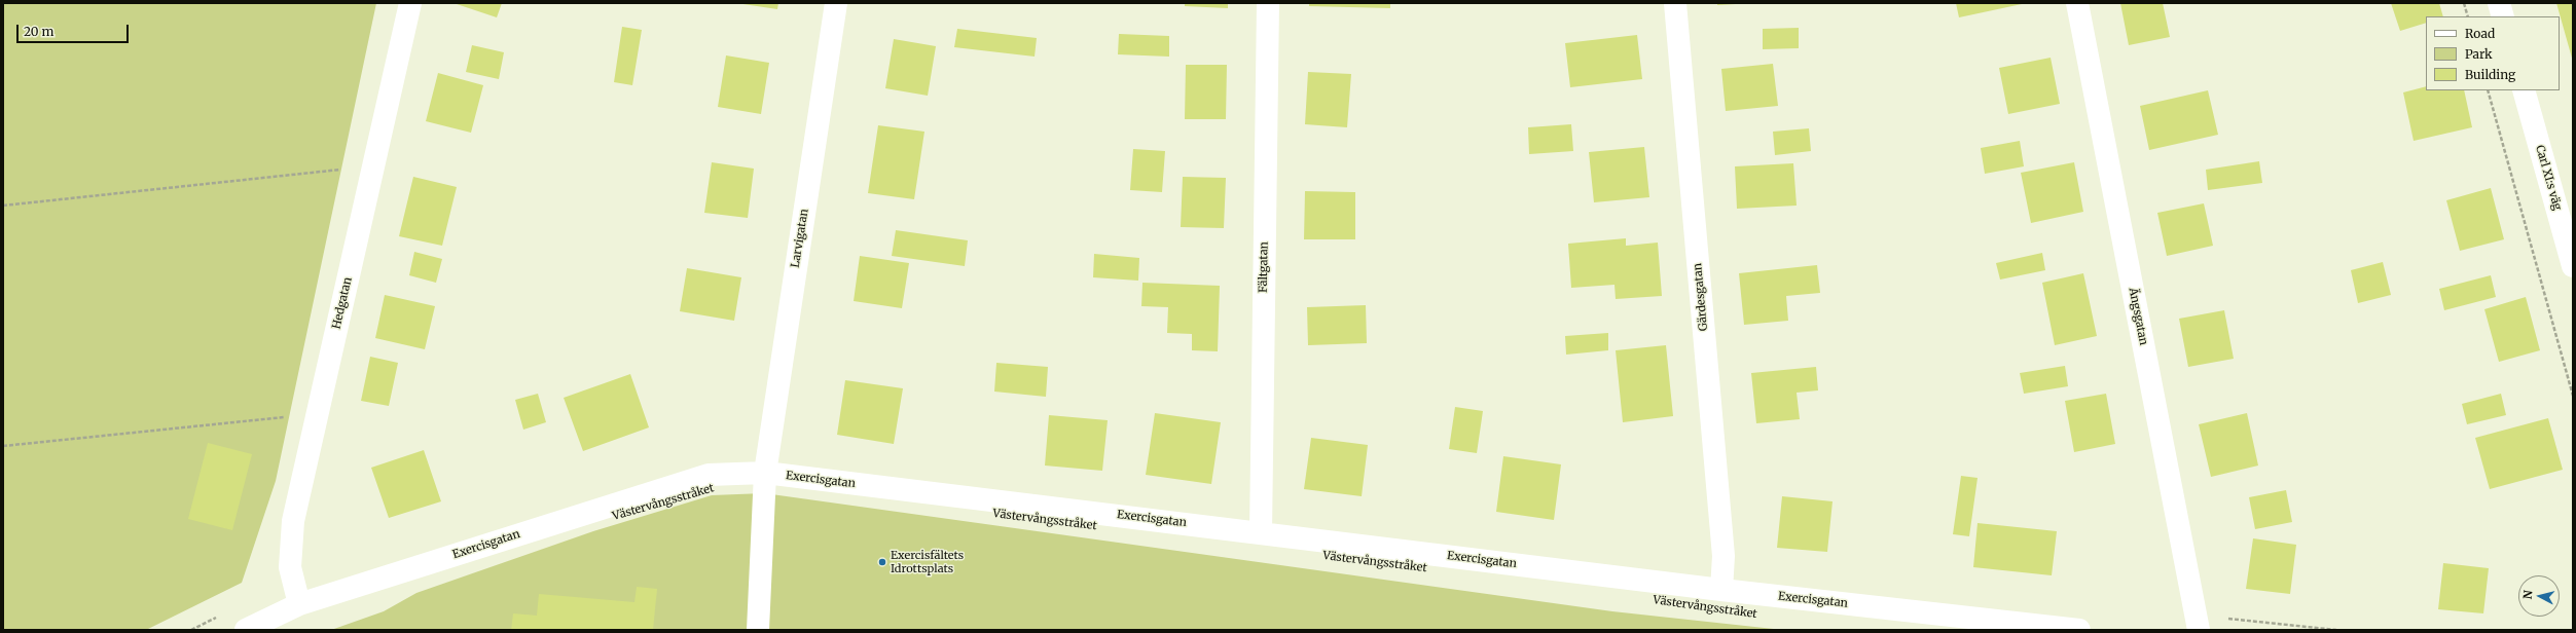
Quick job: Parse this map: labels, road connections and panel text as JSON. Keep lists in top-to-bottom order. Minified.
{"streets":{"street":["Carl XI:s väg","Larvigatan","Fältgatan","Gärdesgatan","Hedgatan","Ängsgatan","Exercisgatan"]},"crossings":[["Larvigatan","Exercisgatan"],["Fältgatan","Exercisgatan"],["Gärdesgatan","Exercisgatan"],["Hedgatan","Exercisgatan"]],"places":["Exercisfältets Idrottsplats"],"legend":["Road","Park","Building"],"scale_bar":"20 m","north":"left"}
